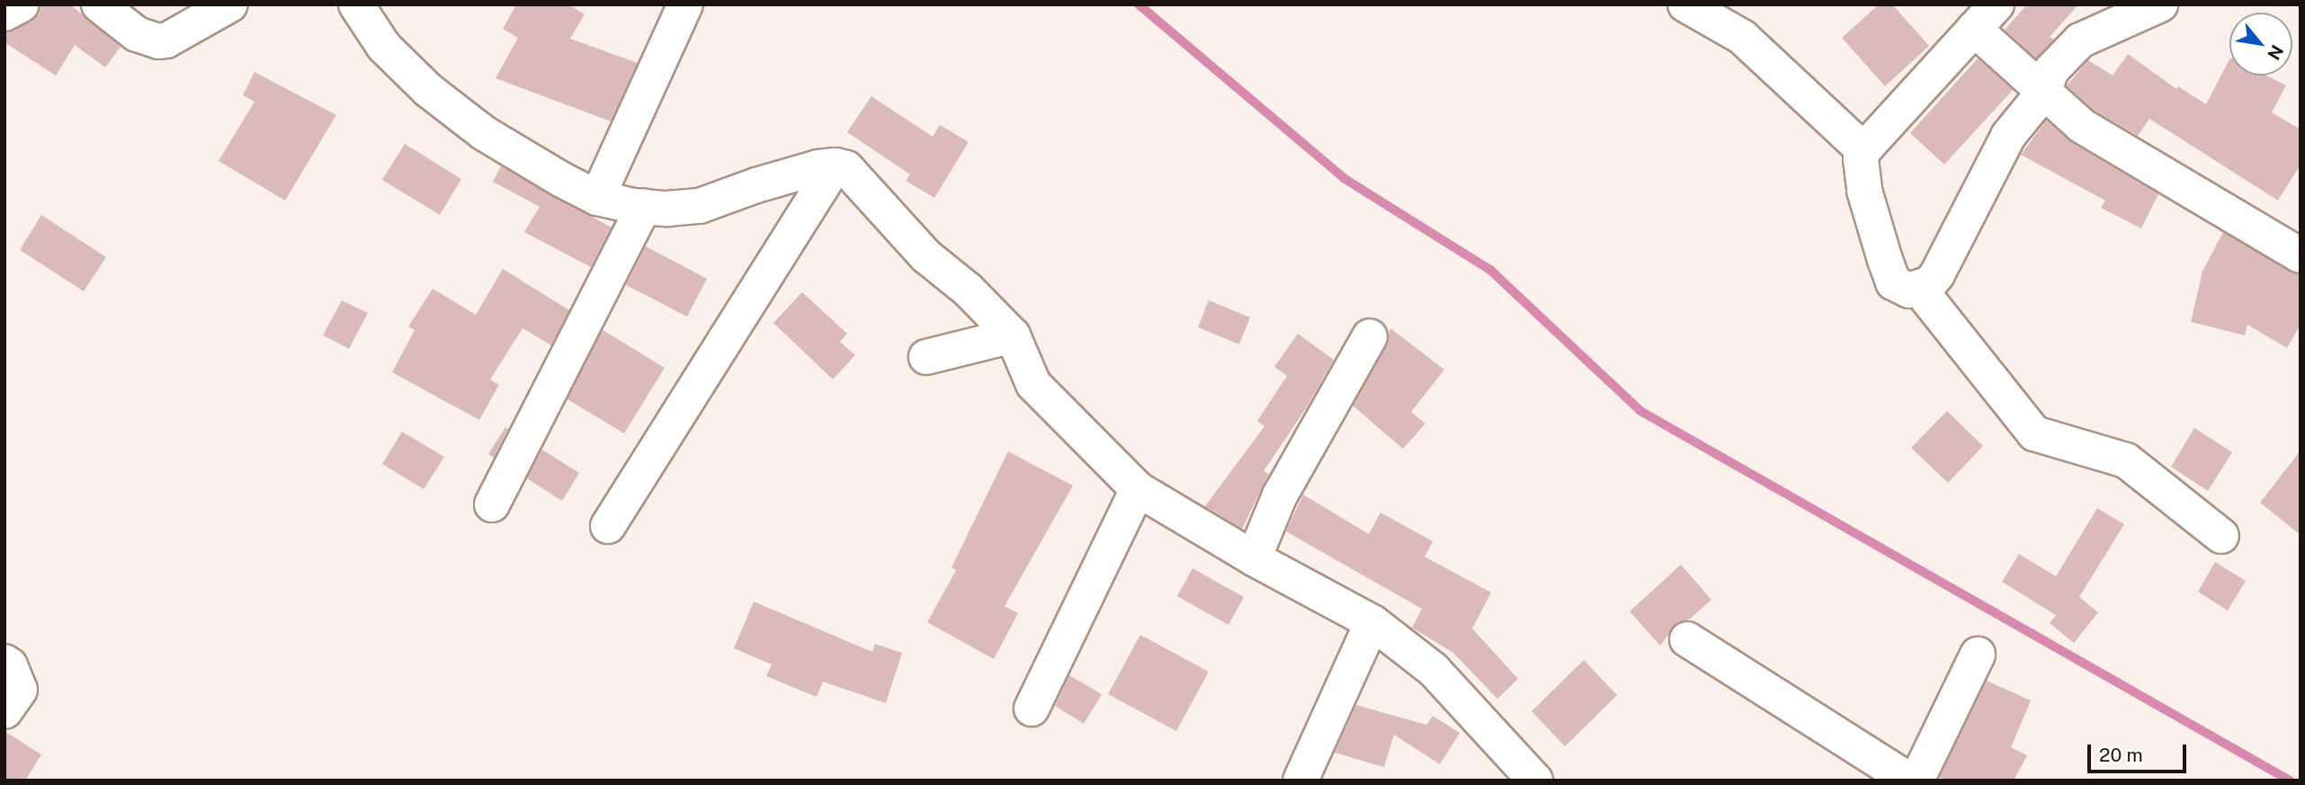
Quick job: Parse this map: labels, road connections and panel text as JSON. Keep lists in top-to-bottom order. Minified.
{"scale_bar":"20 m","north":"bottom right"}
